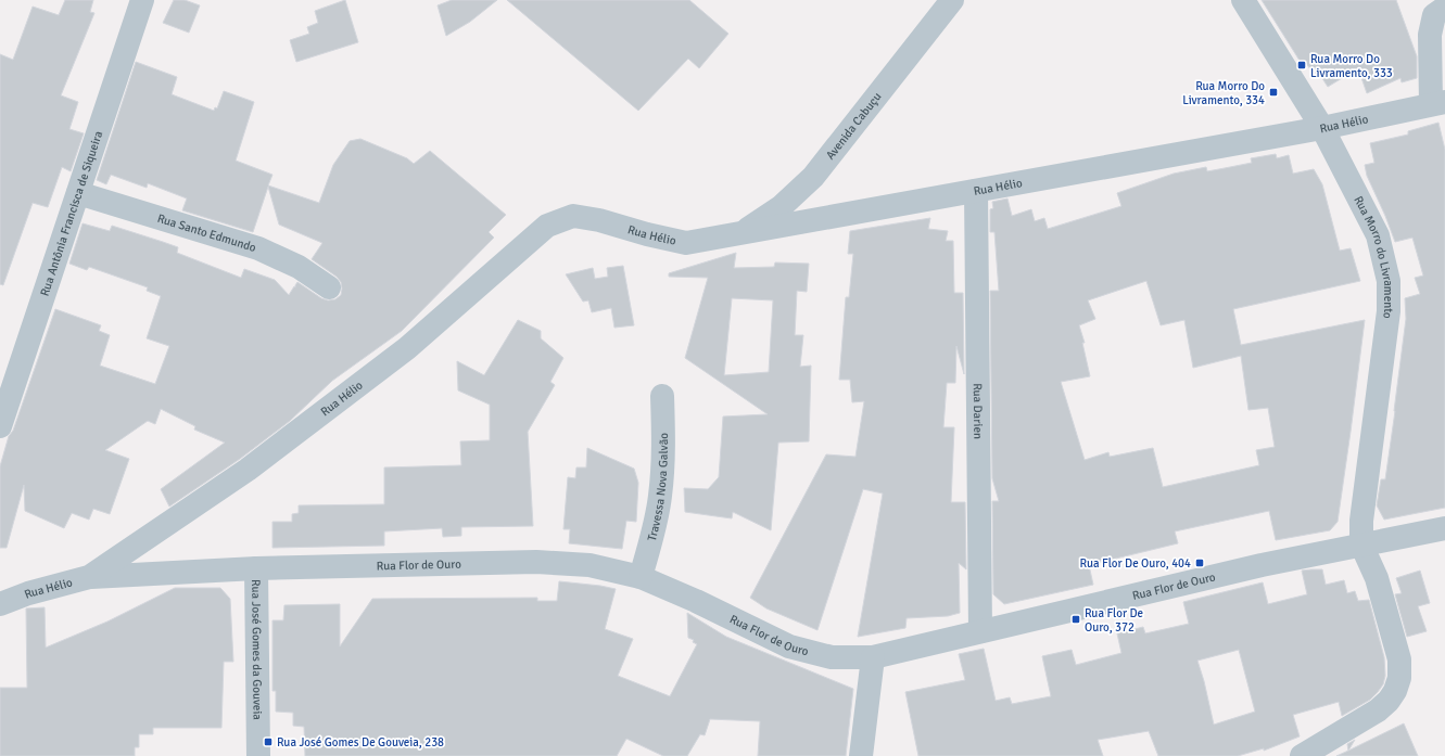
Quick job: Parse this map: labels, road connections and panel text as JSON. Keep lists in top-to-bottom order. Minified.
{"streets":{"street":["Rua Hélio","Avenida Cabuçu","Rua Antônia Francisca de Siqueira","Rua Santo Edmundo","Rua Morro do Livramento","Rua Darien","Travessa Nova Galvão","Rua Flor de Ouro","Rua José Gomes da Gouveia"]},"crossings":[["Rua Hélio","Avenida Cabuçu"],["Rua Hélio","Rua Morro do Livramento"],["Rua Hélio","Rua Darien"],["Rua Hélio","Rua Flor de Ouro"],["Rua Antônia Francisca de Siqueira","Rua Santo Edmundo"],["Rua Morro do Livramento","Rua Flor de Ouro"],["Rua Darien","Rua Flor de Ouro"],["Travessa Nova Galvão","Rua Flor de Ouro"],["Rua Flor de Ouro","Rua José Gomes da Gouveia"]],"places":{"transit":["Rua Morro Do Livramento, 333","Rua Morro Do Livramento, 334","Rua Flor De Ouro, 404","Rua Flor De Ouro, 372","Rua José Gomes De Gouveia, 238"]}}
